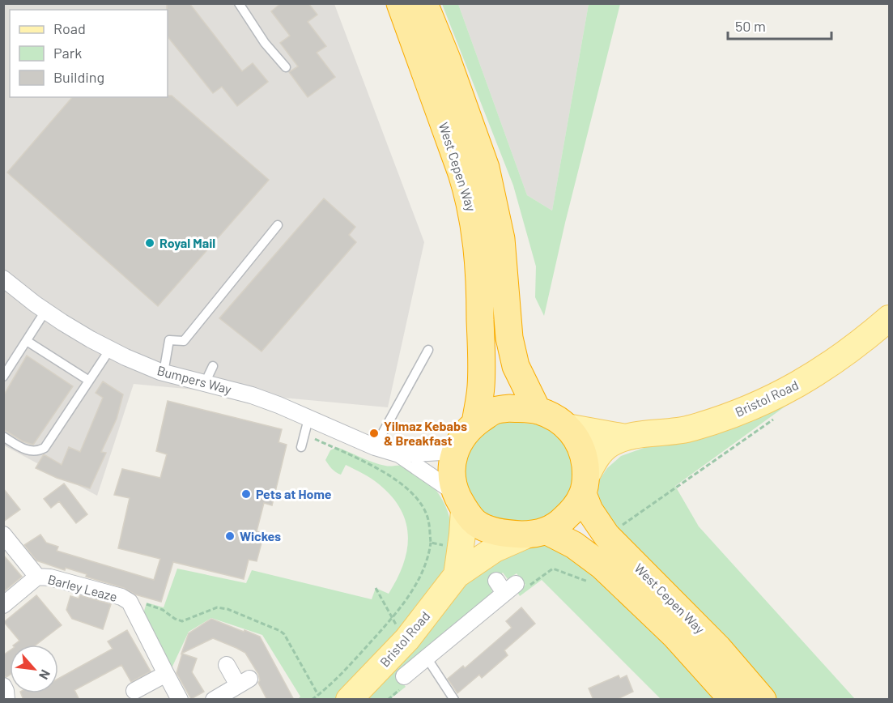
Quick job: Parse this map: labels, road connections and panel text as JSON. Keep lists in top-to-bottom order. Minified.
{"streets":{"highway":["West Cepen Way"],"main road":["Bristol Road"],"street":["Bumpers Way","Barley Leaze"]},"crossings":[["West Cepen Way","Bumpers Way"],["West Cepen Way","Bristol Road"],["Bumpers Way","Bristol Road"]],"places":["Royal Mail","Yilmaz Kebabs & Breakfast","Pets at Home","Wickes"],"legend":["Road","Park","Building"],"scale_bar":"50 m","north":"bottom right"}
